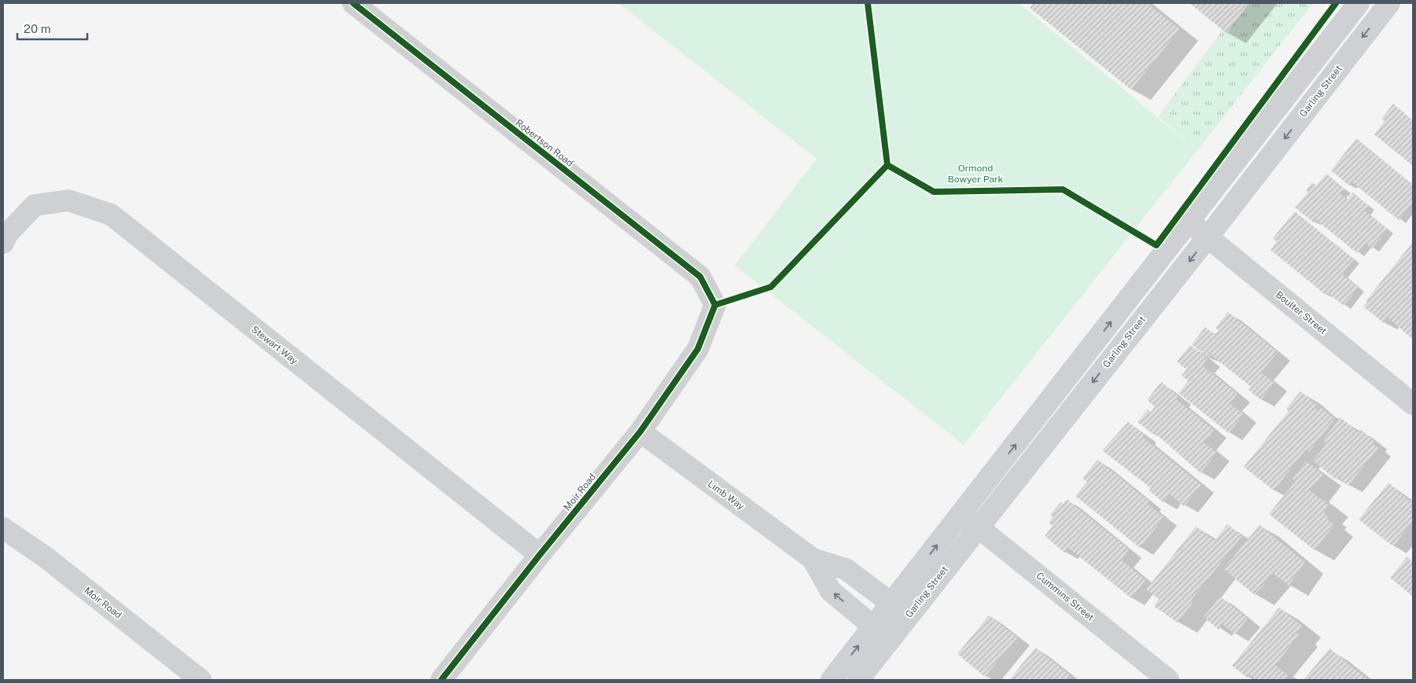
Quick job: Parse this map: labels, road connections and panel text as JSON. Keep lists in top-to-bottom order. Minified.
{"streets":{"street":["Garling Street","Robertson Road","Boulter Street","Stewart Way","Moir Road","Limb Way","Cummins Street"]},"crossings":[["Garling Street","Boulter Street"],["Garling Street","Limb Way"],["Garling Street","Cummins Street"],["Robertson Road","Moir Road"],["Stewart Way","Moir Road"],["Moir Road","Limb Way"]],"parks":["Ormond Bowyer Park"],"scale_bar":"20 m"}
